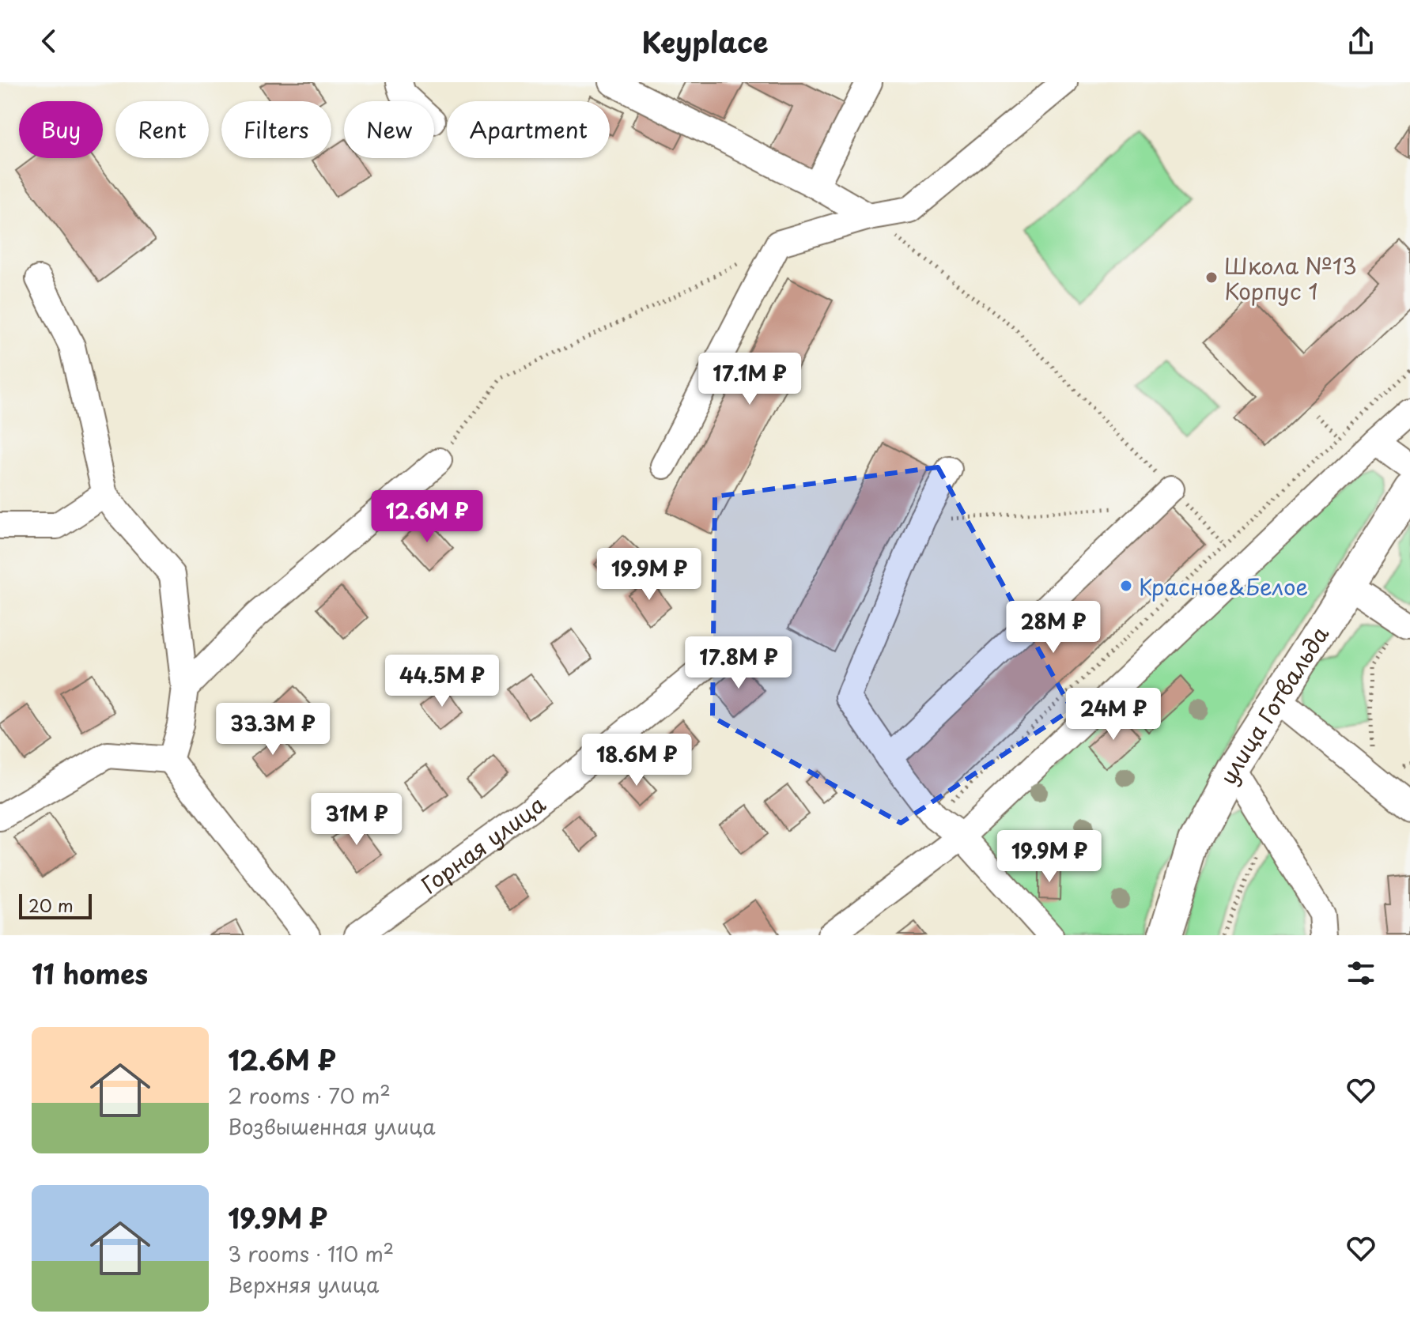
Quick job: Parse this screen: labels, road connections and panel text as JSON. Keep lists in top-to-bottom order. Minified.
{"streets":{"main road":["улица Готвальда"],"street":["Горная улица"]},"places":["Школа №13 Корпус 1","Красное&Белое"],"scale_bar":"20 m","page":{"header":"Keyplace","chip":["Buy","Rent","Filters","New","Apartment"],"price":["17.1M ₽","12.6M ₽","19.9M ₽","28M ₽","17.8M ₽","44.5M ₽","24M ₽","33.3M ₽","18.6M ₽","31M ₽","19.9M ₽"],"scale":"20 m","heading":"11 homes","list":[{"name":"12.6M ₽","note":"2 rooms · 70 m² · Возвышенная улица"},{"name":"19.9M ₽","note":"3 rooms · 110 m² · Верхняя улица"}]}}
